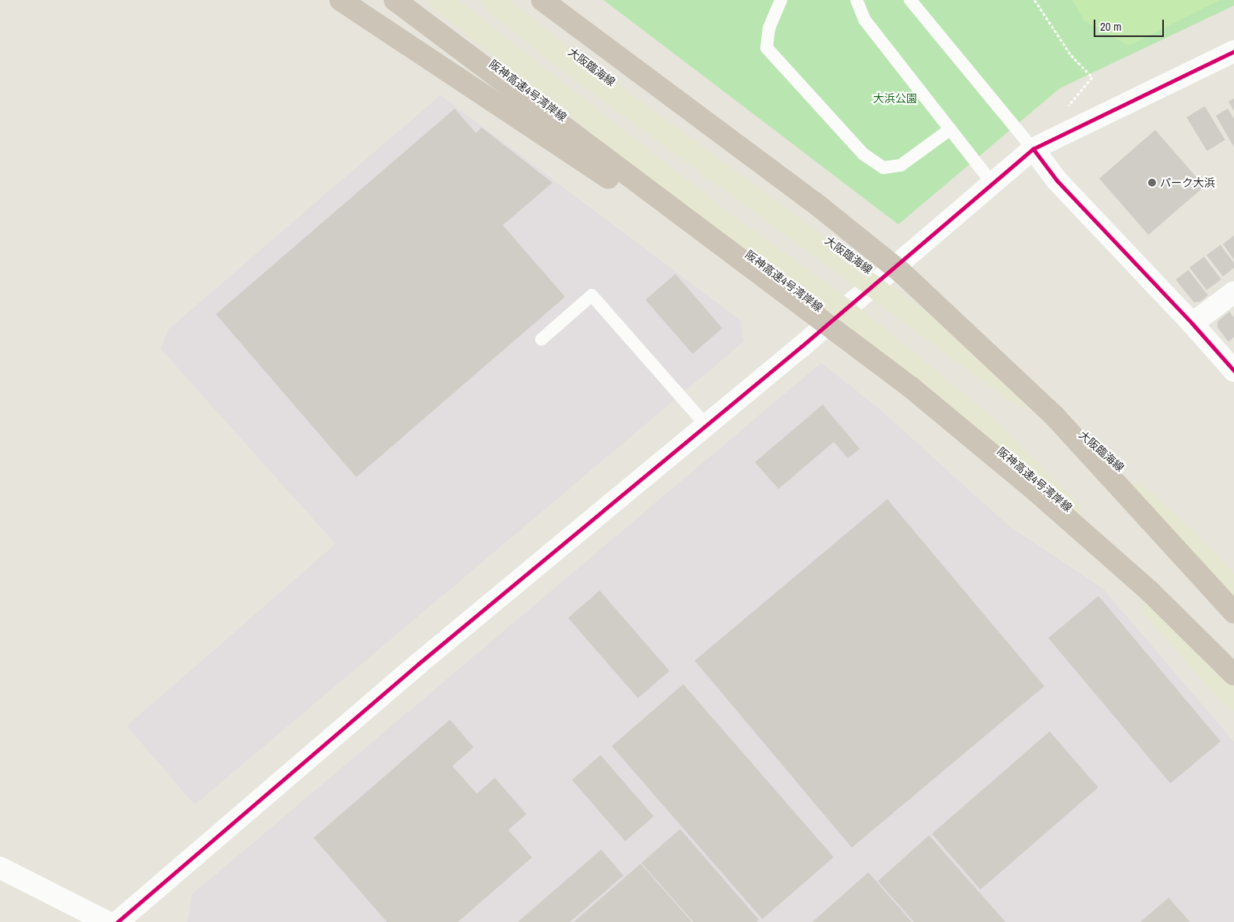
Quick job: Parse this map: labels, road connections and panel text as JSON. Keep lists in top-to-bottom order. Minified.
{"streets":{"highway":["阪神高速4号湾岸線"],"main road":["大阪臨海線"]},"parks":["大浜公園"],"places":["パーク大浜"],"scale_bar":"20 m"}
